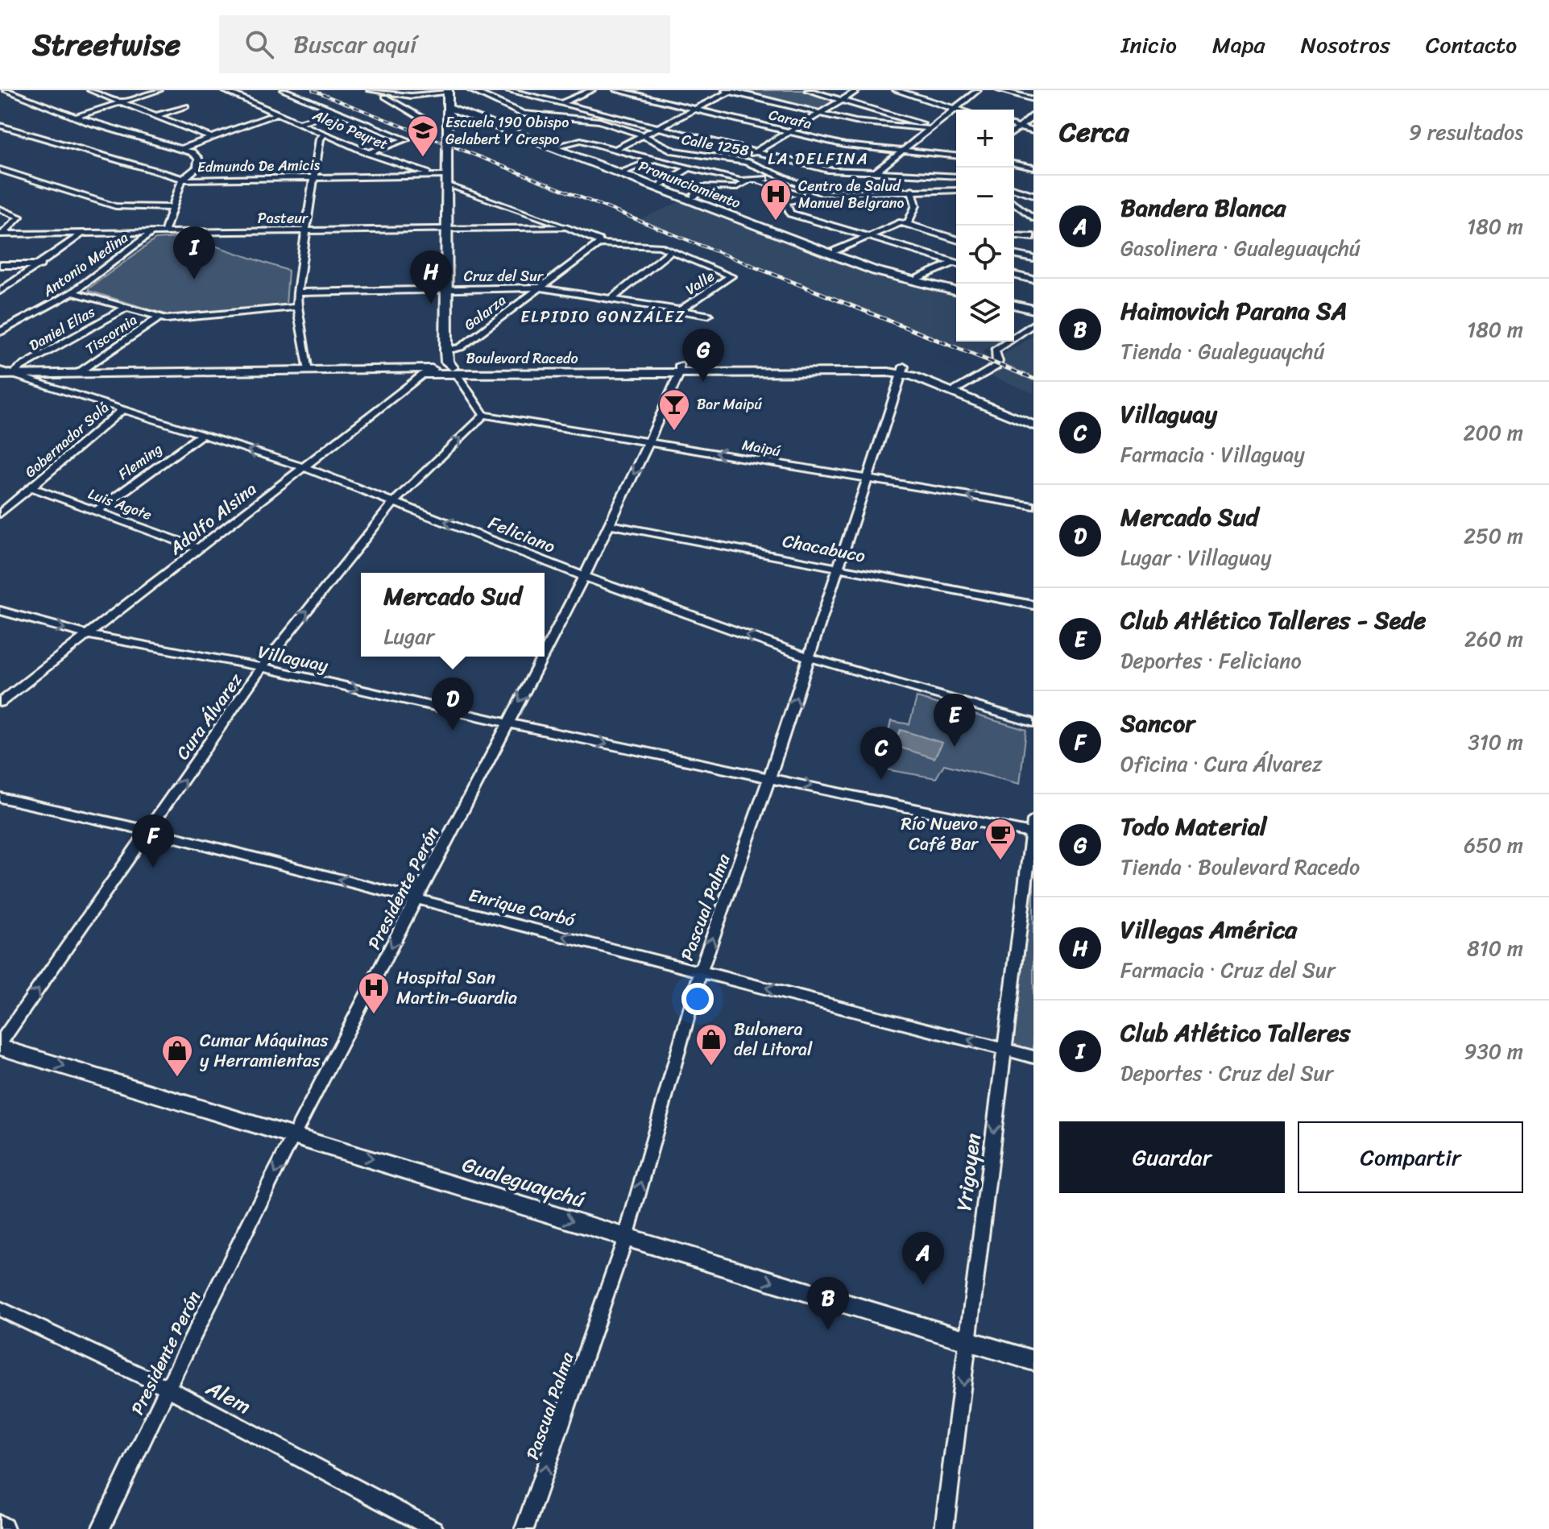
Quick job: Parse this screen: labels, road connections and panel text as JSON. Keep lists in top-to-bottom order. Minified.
{"streets":{"main road":["Pronunciamiento","Boulevard Racedo"],"street":["Carafa","Alejo Peyret","Calle 1258","Edmundo De Amicis","Pasteur","Antonio Medina","Cruz del Sur","Valle","Galarza","Daniel Elias","Tiscornia","Gobernador Solá","Maipú","Fleming","Luis Agote","Adolfo Alsina","Feliciano","Chacabuco","Villaguay","Cura Álvarez","Presidente Perón","Enrique Carbó","Pascual Palma","Yrigoyen","Gualeguaychú","Alem"]},"crossings":[["Alejo Peyret","Edmundo De Amicis"],["Pasteur","Antonio Medina"],["Cruz del Sur","Valle"],["Cruz del Sur","Galarza"],["Galarza","Boulevard Racedo"],["Galarza","Adolfo Alsina"],["Daniel Elias","Boulevard Racedo"],["Tiscornia","Boulevard Racedo"],["Boulevard Racedo","Adolfo Alsina"],["Boulevard Racedo","Feliciano"],["Boulevard Racedo","Presidente Perón"],["Boulevard Racedo","Pascual Palma"],["Gobernador Solá","Luis Agote"],["Gobernador Solá","Feliciano"],["Maipú","Cura Álvarez"],["Maipú","Presidente Perón"],["Maipú","Pascual Palma"],["Fleming","Luis Agote"],["Fleming","Feliciano"],["Luis Agote","Adolfo Alsina"],["Adolfo Alsina","Feliciano"],["Adolfo Alsina","Villaguay"],["Feliciano","Cura Álvarez"],["Feliciano","Presidente Perón"],["Feliciano","Pascual Palma"],["Chacabuco","Presidente Perón"],["Chacabuco","Pascual Palma"],["Villaguay","Cura Álvarez"],["Villaguay","Presidente Perón"],["Villaguay","Pascual Palma"],["Villaguay","Yrigoyen"],["Cura Álvarez","Enrique Carbó"],["Cura Álvarez","Gualeguaychú"],["Presidente Perón","Enrique Carbó"],["Presidente Perón","Gualeguaychú"],["Presidente Perón","Alem"],["Enrique Carbó","Pascual Palma"],["Enrique Carbó","Yrigoyen"],["Pascual Palma","Gualeguaychú"],["Yrigoyen","Gualeguaychú"]],"one_way":["Maipú","Feliciano","Villaguay","Cura Álvarez","Presidente Perón","Enrique Carbó","Pascual Palma","Yrigoyen","Gualeguaychú"],"districts":["LA DELFINA","ELPIDIO GONZÁLEZ"],"places":{"school or university":["Escuela 190 Obispo Gelabert Y Crespo"],"hospital":["Centro de Salud Manuel Belgrano","Hospital San Martin-Guardia"],"bar":["Bar Maipú"],"cafe":["Río Nuevo Café Bar"],"shop":["Bulonera del Litoral","Cumar Máquinas y Herramientas"]},"page":{"header":"Streetwise","search":"Buscar aquí","nav":["Inicio","Mapa","Nosotros","Contacto"],"heading":["Cerca","9 resultados"],"map_buttons":["+","−"],"list":[{"mark":"A","name":"Bandera Blanca","note":"Gasolinera · Gualeguaychú","value":"180 m"},{"mark":"B","name":"Haimovich Parana SA","note":"Tienda · Gualeguaychú","value":"180 m"},{"mark":"C","name":"Villaguay","note":"Farmacia · Villaguay","value":"200 m"},{"mark":"D","name":"Mercado Sud","note":"Lugar · Villaguay","value":"250 m"},{"mark":"E","name":"Club Atlético Talleres - Sede","note":"Deportes · Feliciano","value":"260 m"},{"mark":"F","name":"Sancor","note":"Oficina · Cura Álvarez","value":"310 m"},{"mark":"G","name":"Todo Material","note":"Tienda · Boulevard Racedo","value":"650 m"},{"mark":"H","name":"Villegas América","note":"Farmacia · Cruz del Sur","value":"810 m"},{"mark":"I","name":"Club Atlético Talleres","note":"Deportes · Cruz del Sur","value":"930 m"}],"pins":["I","H","G","D","E","C","F","A","B"],"popup":["Mercado Sud","Lugar"],"buttons":["Guardar","Compartir"]}}
